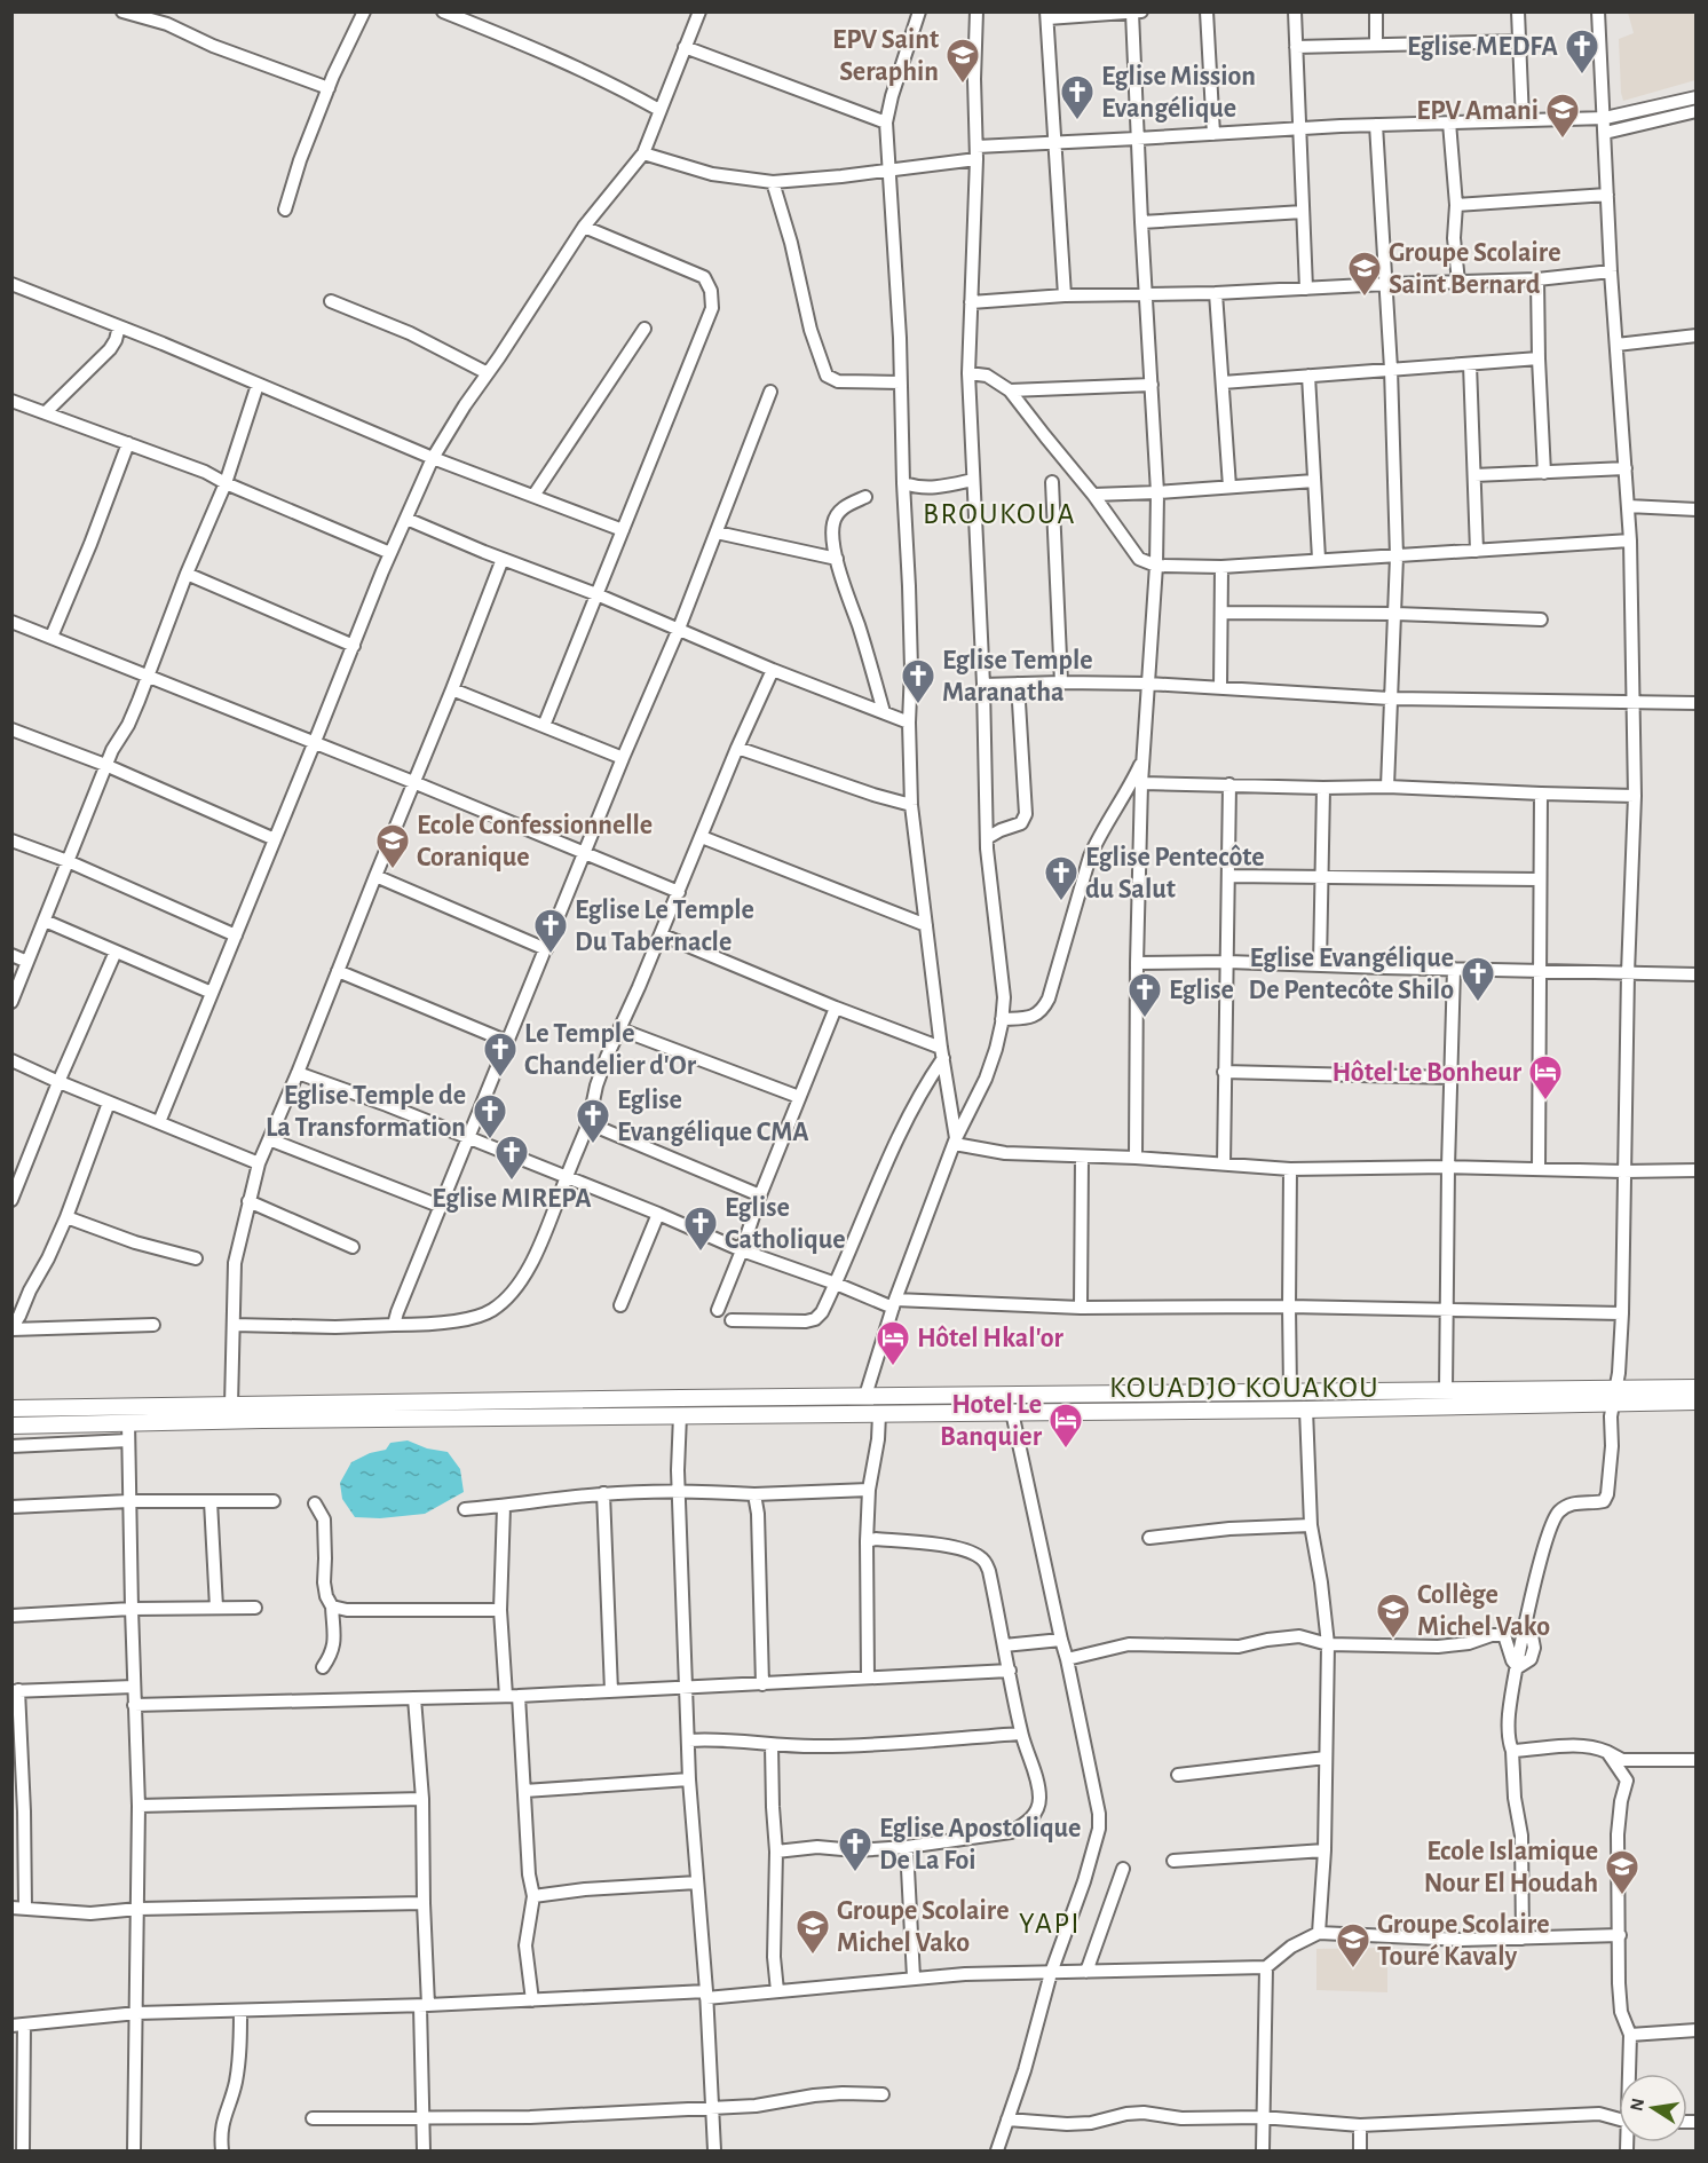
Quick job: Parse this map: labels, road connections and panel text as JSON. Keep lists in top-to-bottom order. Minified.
{"districts":["BROUKOUA","KOUADJO KOUAKOU","YAPI"],"places":{"church":["Eglise MEDFA","Eglise Mission Evangélique","Eglise Temple Maranatha","Eglise Pentecôte du Salut","Eglise Le Temple Du Tabernacle","Eglise Evangélique De Pentecôte Shilo","Eglise","Le Temple Chandelier d'Or","Eglise Temple de La Transformation","Eglise Evangélique CMA","Eglise MIREPA","Eglise Catholique","Eglise Apostolique De La Foi"],"school or university":["EPV Saint Seraphin","EPV Amani","Groupe Scolaire Saint Bernard","Ecole Confessionnelle Coranique","Collège Michel Vako","Ecole Islamique Nour El Houdah","Groupe Scolaire Michel Vako","Groupe Scolaire Touré Kavaly"],"hotel":["Hôtel Le Bonheur","Hôtel Hkal'or","Hotel Le Banquier"]},"north":"left"}
